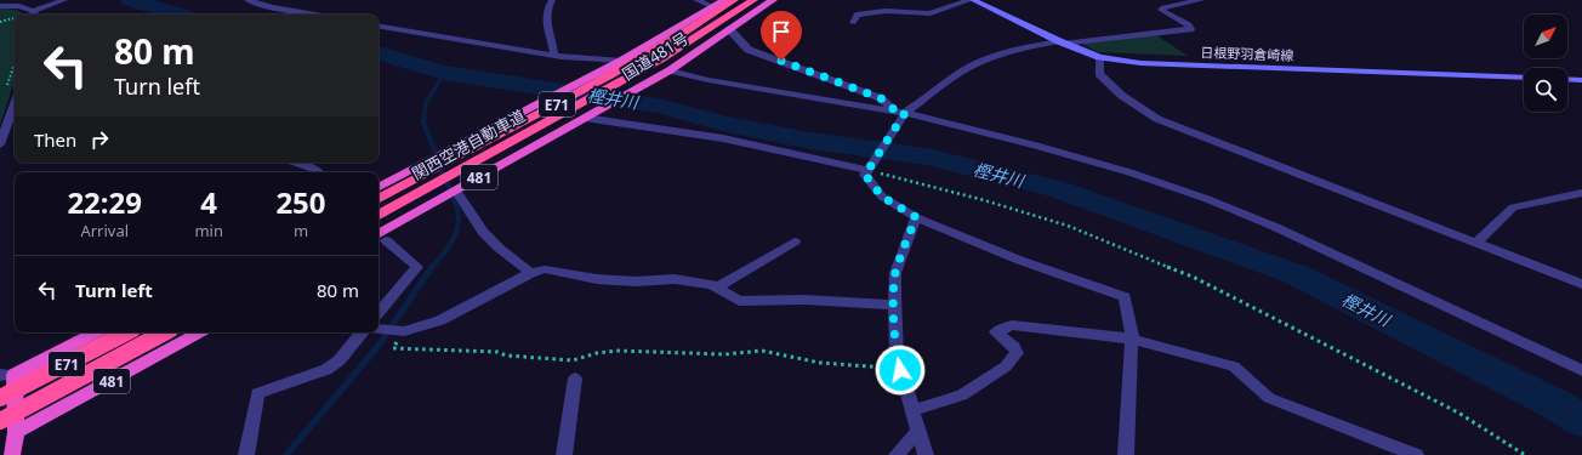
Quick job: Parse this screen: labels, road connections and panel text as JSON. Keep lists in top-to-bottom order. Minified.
{"streets":{"highway":["国道481号","E71","関西空港自動車道","481"],"main road":["日根野羽倉崎線"]},"water":["樫井川"],"north":"top right","page":{"turn":["80 m","Turn left"],"then":"Then","eta":["22:29","Arrival","4","min","250","m"],"list":[{"name":"Turn left","value":"80 m"}]}}
